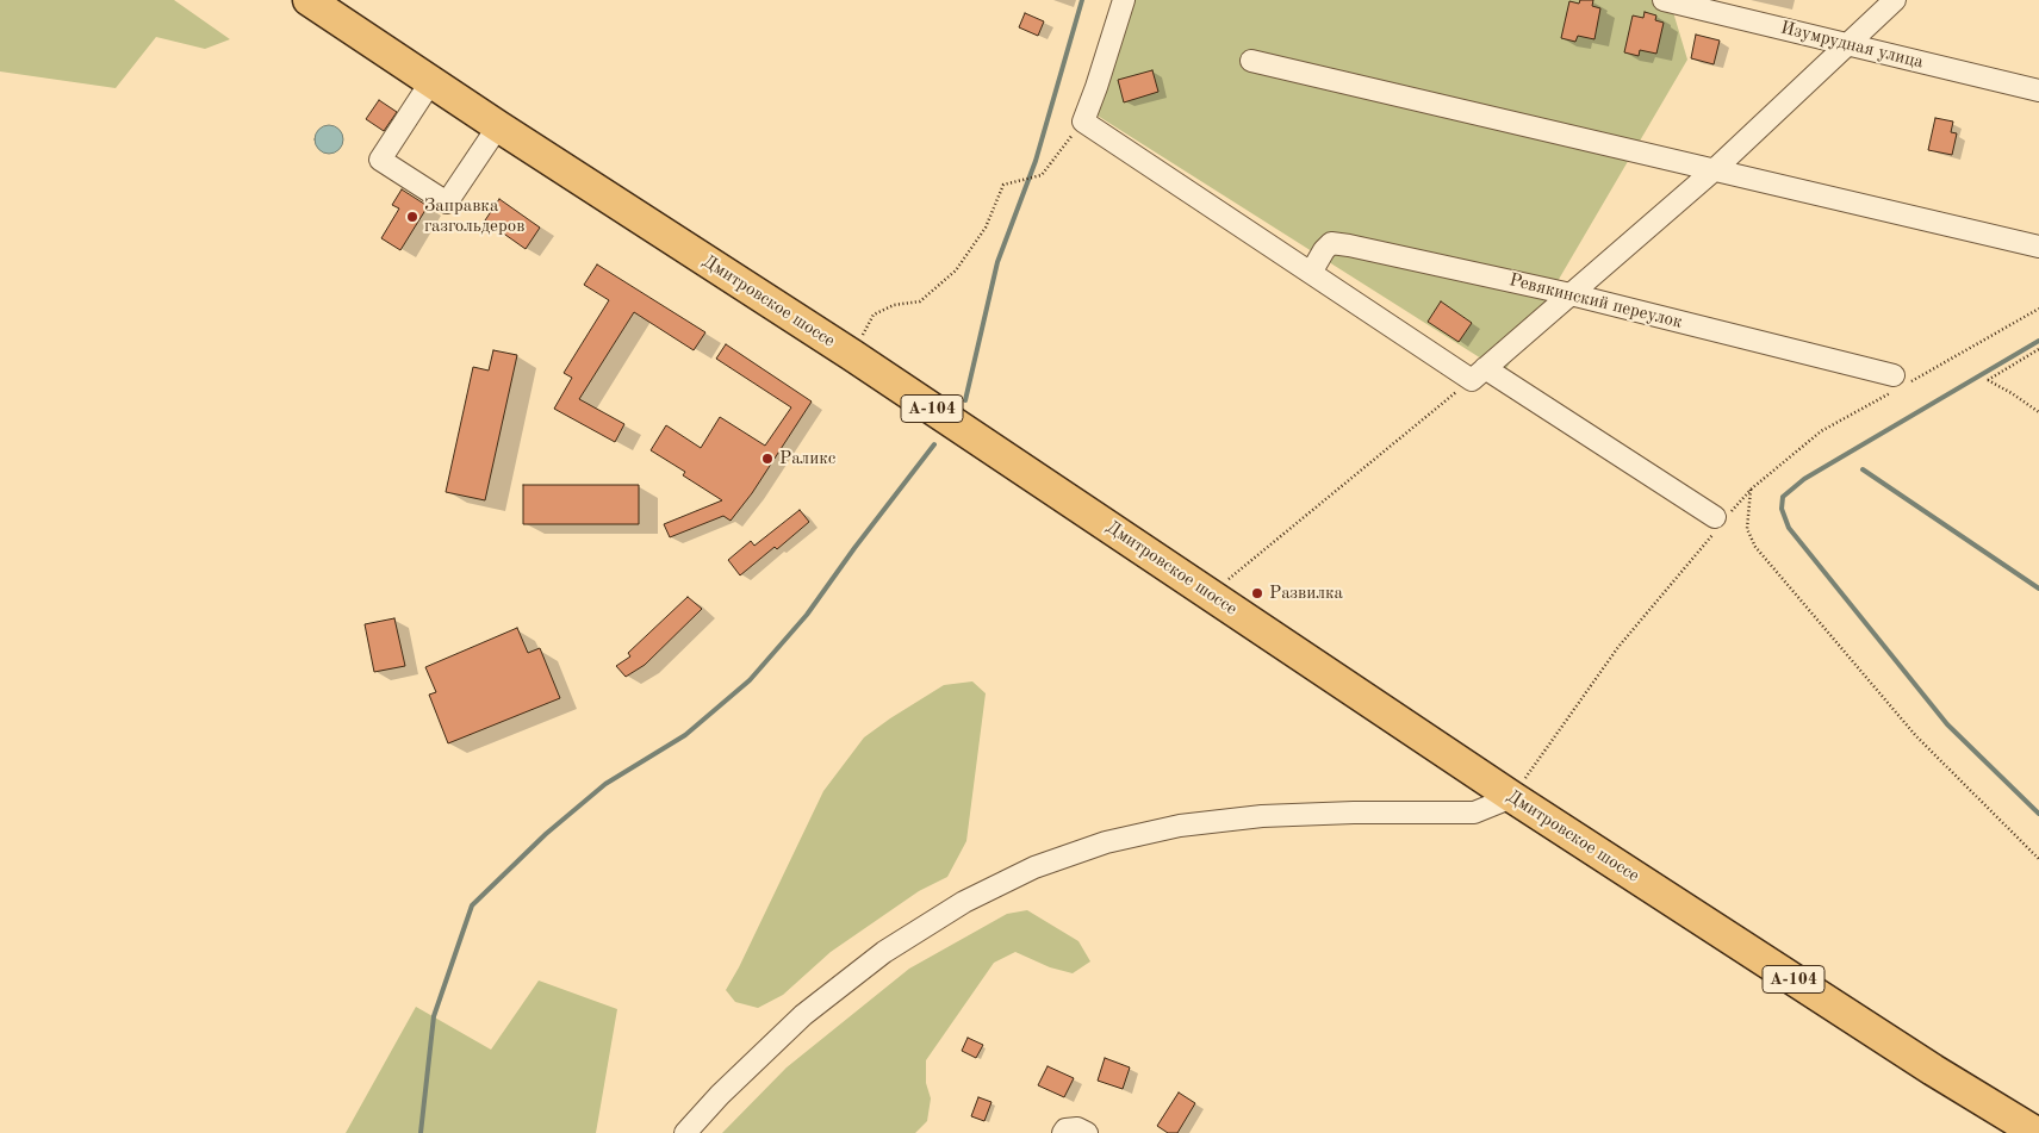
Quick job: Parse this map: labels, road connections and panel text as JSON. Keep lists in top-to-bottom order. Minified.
{"streets":{"highway":["Дмитровское шоссе","А-104"],"street":["Изумрудная улица","Ревякинский переулок"]},"places":["Заправка газгольдеров","Раликс","Развилка"]}
